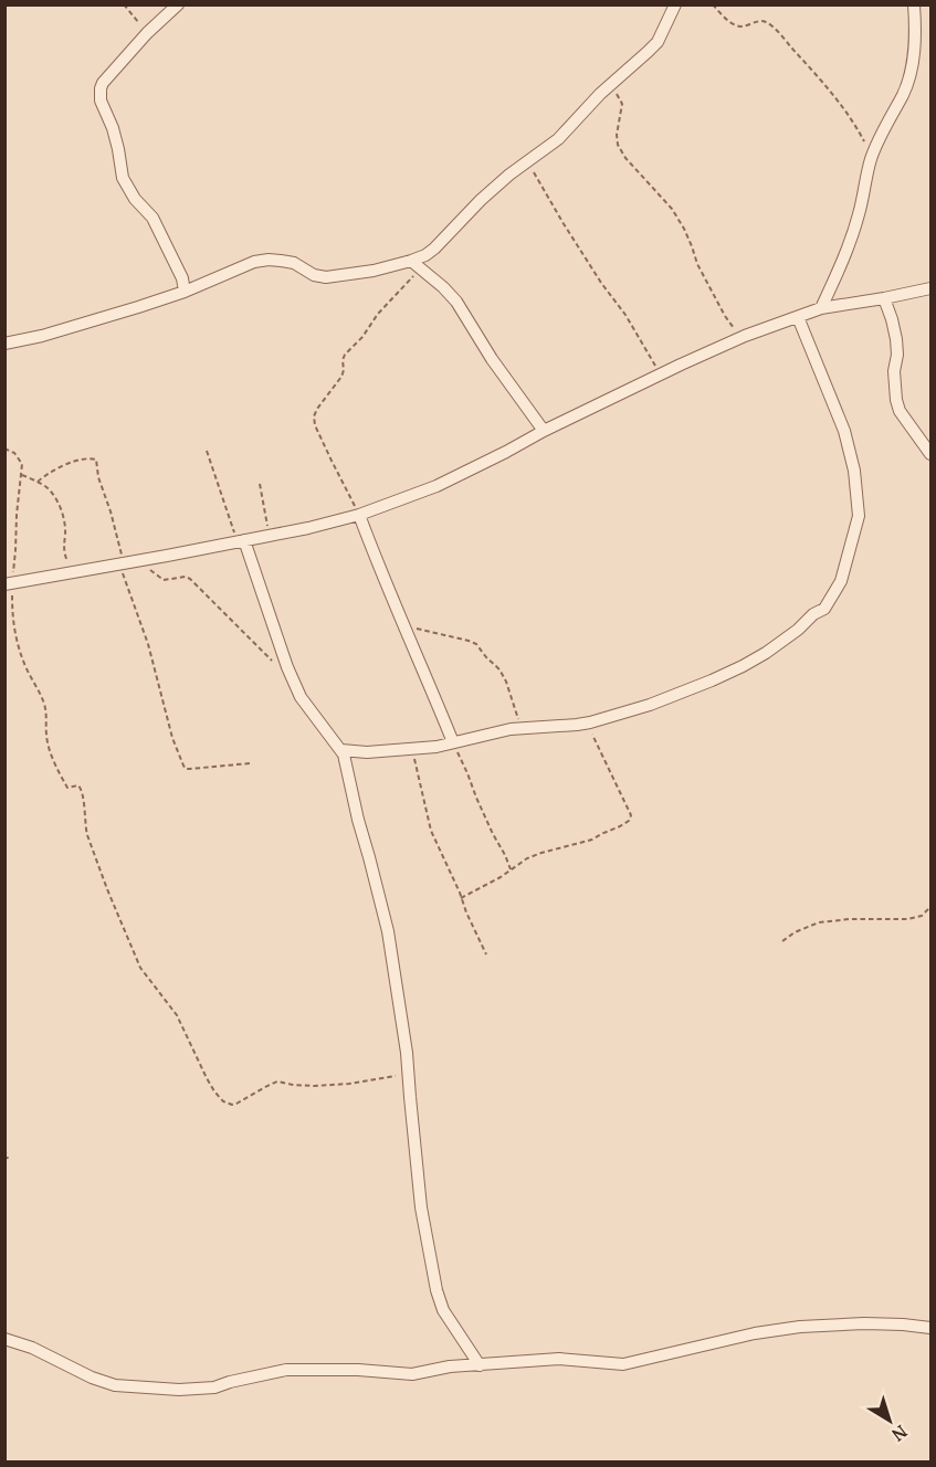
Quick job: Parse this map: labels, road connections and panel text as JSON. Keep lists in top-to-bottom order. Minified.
{"north":"bottom right"}
